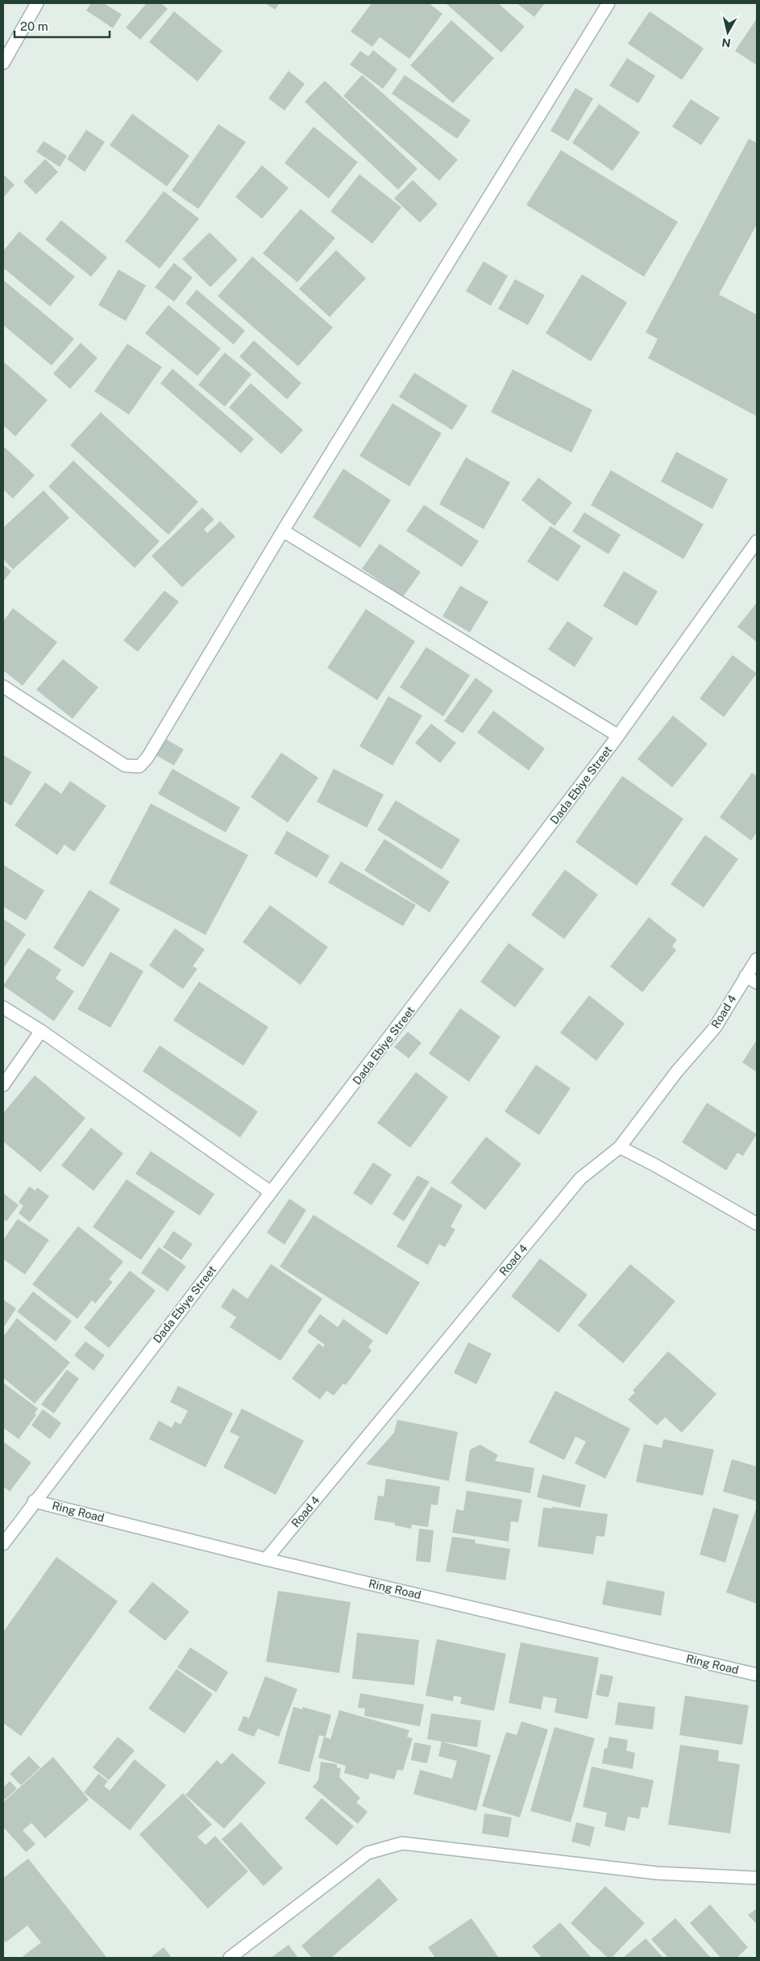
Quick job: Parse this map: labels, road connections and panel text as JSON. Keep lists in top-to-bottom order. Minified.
{"streets":{"street":["Dada Ebiye Street","Road 4","Ring Road"]},"crossings":[["Dada Ebiye Street","Ring Road"],["Road 4","Ring Road"]],"scale_bar":"20 m","north":"bottom"}
